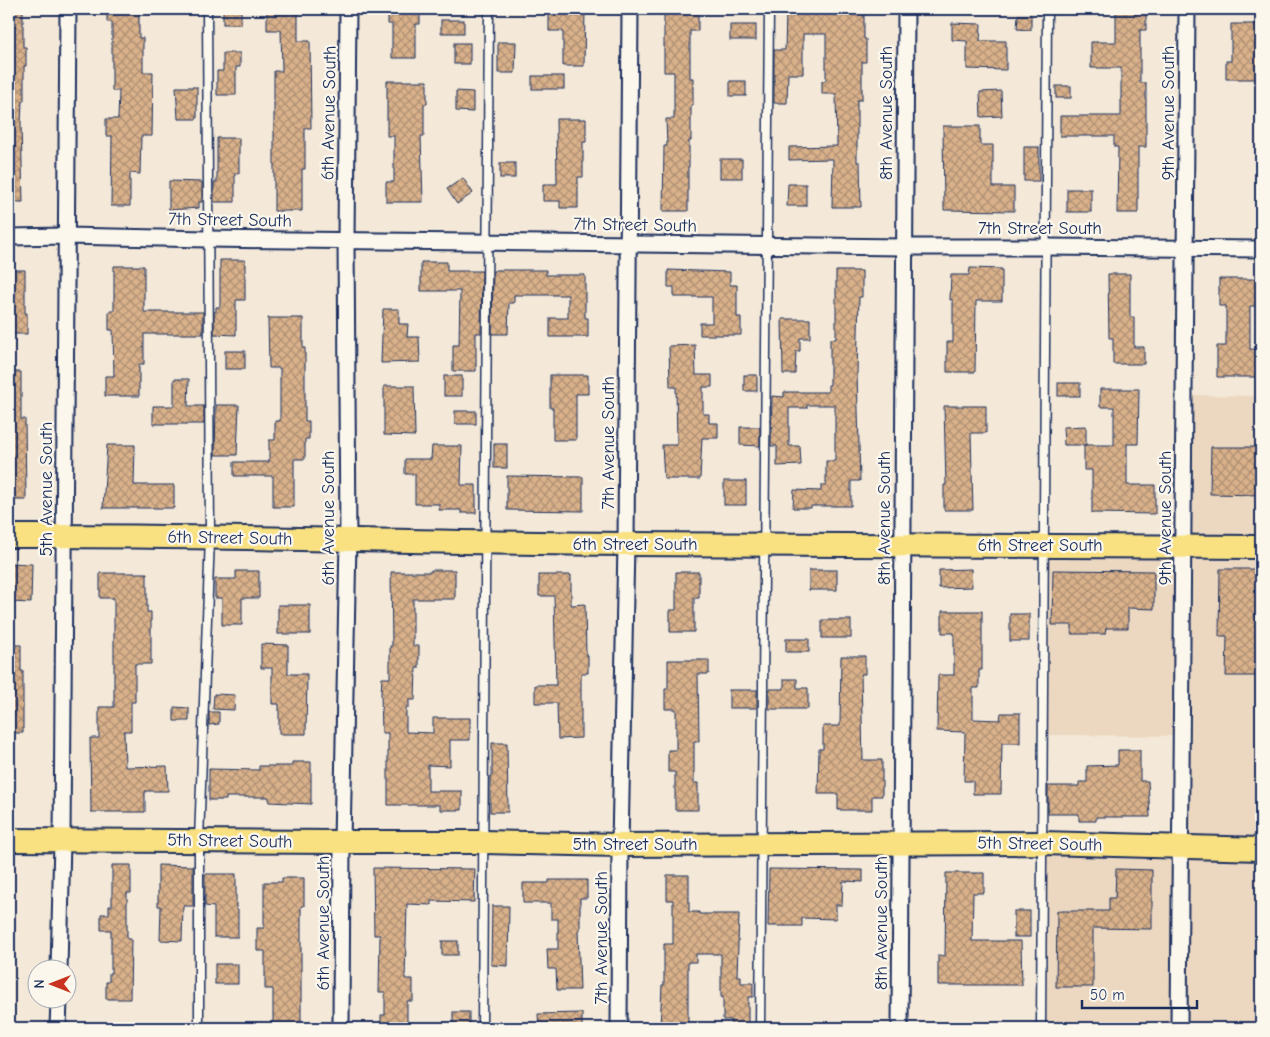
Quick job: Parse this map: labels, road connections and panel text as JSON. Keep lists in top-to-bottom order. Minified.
{"streets":{"main road":["6th Street South","5th Street South"],"street":["6th Avenue South","8th Avenue South","9th Avenue South","7th Street South","7th Avenue South","5th Avenue South"]},"crossings":[["6th Avenue South","7th Street South"],["6th Avenue South","6th Street South"],["6th Avenue South","5th Street South"],["8th Avenue South","7th Street South"],["8th Avenue South","6th Street South"],["8th Avenue South","5th Street South"],["9th Avenue South","7th Street South"],["9th Avenue South","6th Street South"],["9th Avenue South","5th Street South"],["7th Street South","7th Avenue South"],["7th Street South","5th Avenue South"],["7th Avenue South","6th Street South"],["7th Avenue South","5th Street South"],["5th Avenue South","6th Street South"],["5th Avenue South","5th Street South"]],"scale_bar":"50 m","north":"left"}
